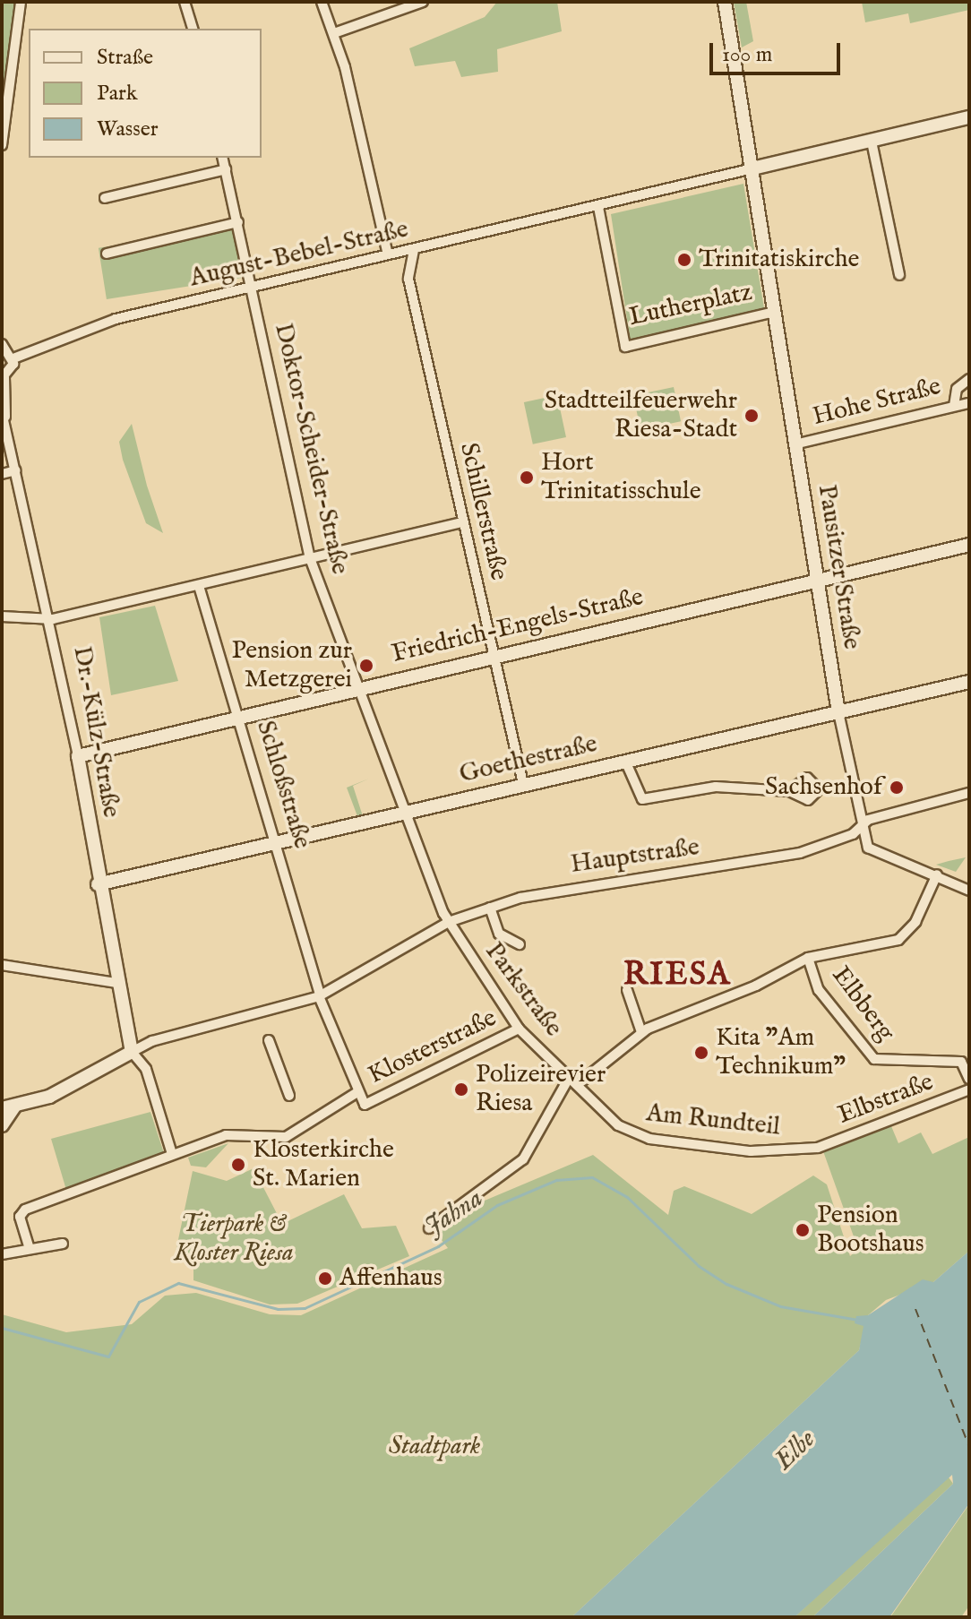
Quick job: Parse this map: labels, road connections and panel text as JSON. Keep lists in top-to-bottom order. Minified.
{"streets":{"main road":["Lutherplatz","Pausitzer Straße","Friedrich-Engels-Straße","Dr.-Külz-Straße","Goethestraße"],"street":["August-Bebel-Straße","Hohe Straße","Doktor-Scheider-Straße","Schillerstraße","Schloßstraße","Hauptstraße","Parkstraße","Elbberg","Klosterstraße","Elbstraße","Am Rundteil"]},"crossings":[["August-Bebel-Straße","Lutherplatz"],["August-Bebel-Straße","Doktor-Scheider-Straße"],["August-Bebel-Straße","Schillerstraße"],["Lutherplatz","Pausitzer Straße"],["Hohe Straße","Pausitzer Straße"],["Doktor-Scheider-Straße","Friedrich-Engels-Straße"],["Doktor-Scheider-Straße","Goethestraße"],["Doktor-Scheider-Straße","Hauptstraße"],["Doktor-Scheider-Straße","Parkstraße"],["Schillerstraße","Friedrich-Engels-Straße"],["Schillerstraße","Goethestraße"],["Pausitzer Straße","Friedrich-Engels-Straße"],["Pausitzer Straße","Goethestraße"],["Pausitzer Straße","Hauptstraße"],["Friedrich-Engels-Straße","Dr.-Külz-Straße"],["Friedrich-Engels-Straße","Schloßstraße"],["Dr.-Külz-Straße","Goethestraße"],["Dr.-Külz-Straße","Hauptstraße"],["Goethestraße","Schloßstraße"],["Schloßstraße","Hauptstraße"],["Schloßstraße","Klosterstraße"],["Hauptstraße","Parkstraße"],["Parkstraße","Klosterstraße"],["Parkstraße","Am Rundteil"],["Elbstraße","Am Rundteil"]],"districts":["RIESA"],"water":["Jahna","Elbe"],"parks":["Tierpark & Kloster Riesa","Stadtpark"],"places":["Trinitatiskirche","Stadtteilfeuerwehr Riesa-Stadt","Hort Trinitatisschule","Pension zur Metzgerei","Sachsenhof","Kita \"Am Technikum\"","Polizeirevier Riesa","Klosterkirche St. Marien","Pension Bootshaus","Affenhaus"],"legend":["Straße","Park","Wasser"],"scale_bar":"100 m"}
